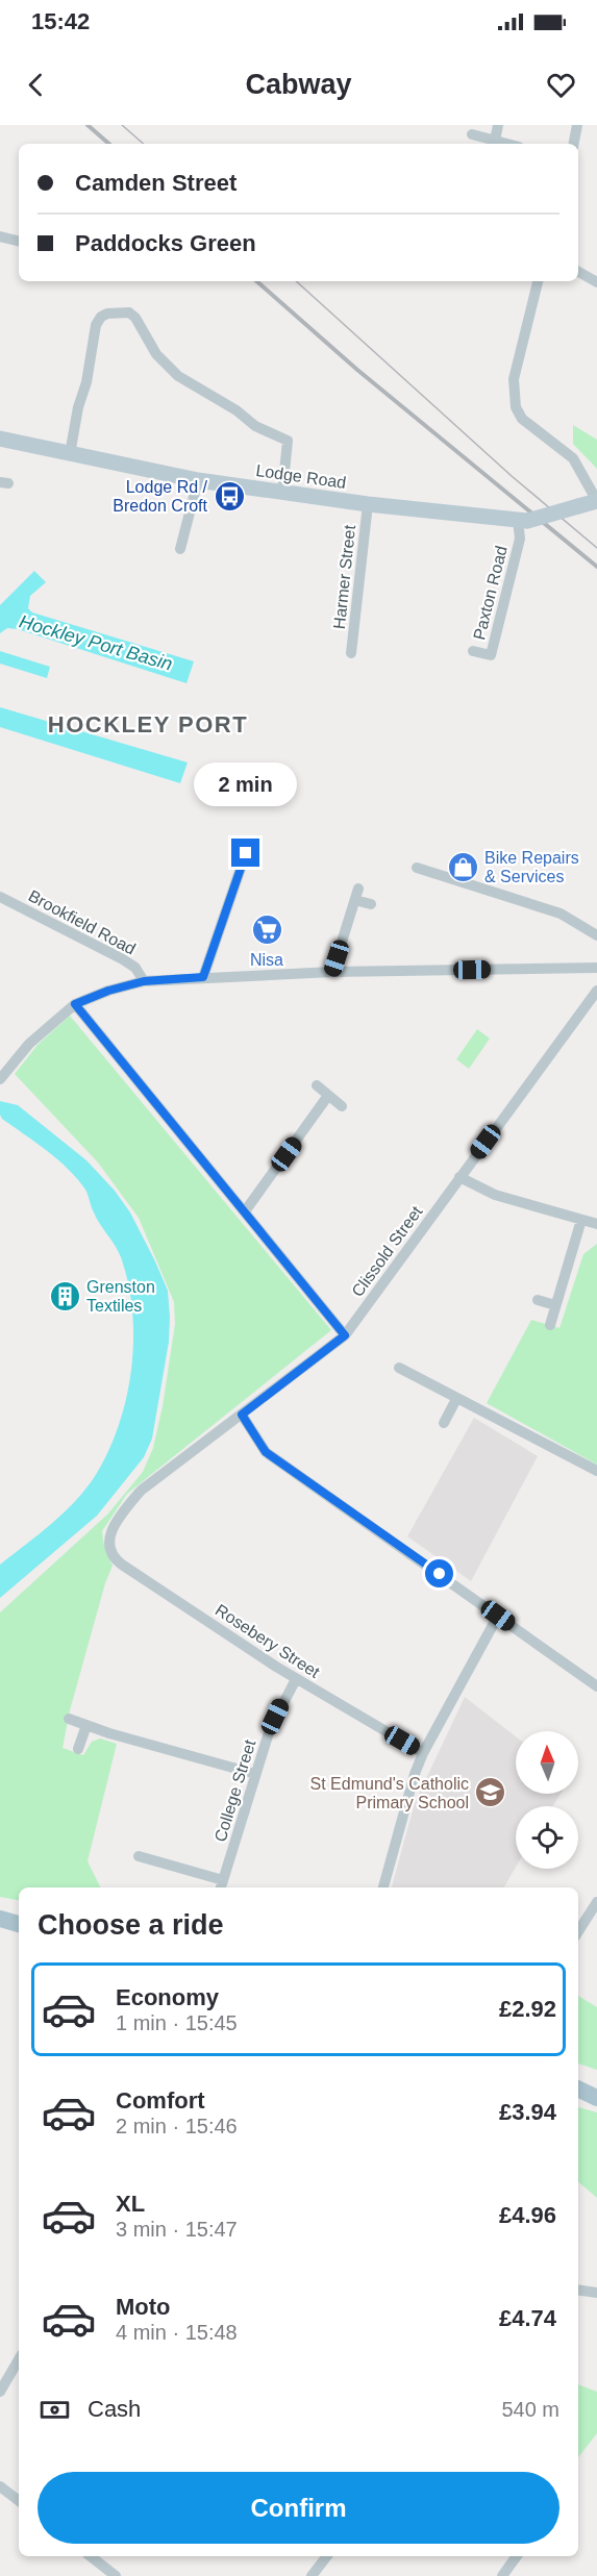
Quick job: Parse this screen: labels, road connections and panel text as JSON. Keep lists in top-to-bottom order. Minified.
{"streets":{"street":["Lodge Road","Harmer Street","Paxton Road","Brookfield Road","Clissold Street","Rosebery Street","College Street"]},"crossings":[["Lodge Road","Harmer Street"],["Lodge Road","Paxton Road"],["Clissold Street","Rosebery Street"],["Rosebery Street","College Street"]],"districts":["HOCKLEY PORT"],"water":["Hockley Port Basin"],"places":{"bus stop":["Lodge Rd / Bredon Croft"],"shop":["Bike Repairs & Services"],"supermarket":["Nisa"],"building":["Grenston Textiles"],"school or university":["St Edmund's Catholic Primary School"]},"north":"top","page":{"status":"15:42","header":"Cabway","banner":["Camden Street","Paddocks Green"],"bubble":"2 min","heading":"Choose a ride","list":[{"name":"Economy","note":"1 min · 15:45","value":"£2.92"},{"name":"Comfort","note":"2 min · 15:46","value":"£3.94"},{"name":"XL","note":"3 min · 15:47","value":"£4.96"},{"name":"Moto","note":"4 min · 15:48","value":"£4.74"}],"pay":["Cash","540 m"],"buttons":"Confirm"}}
